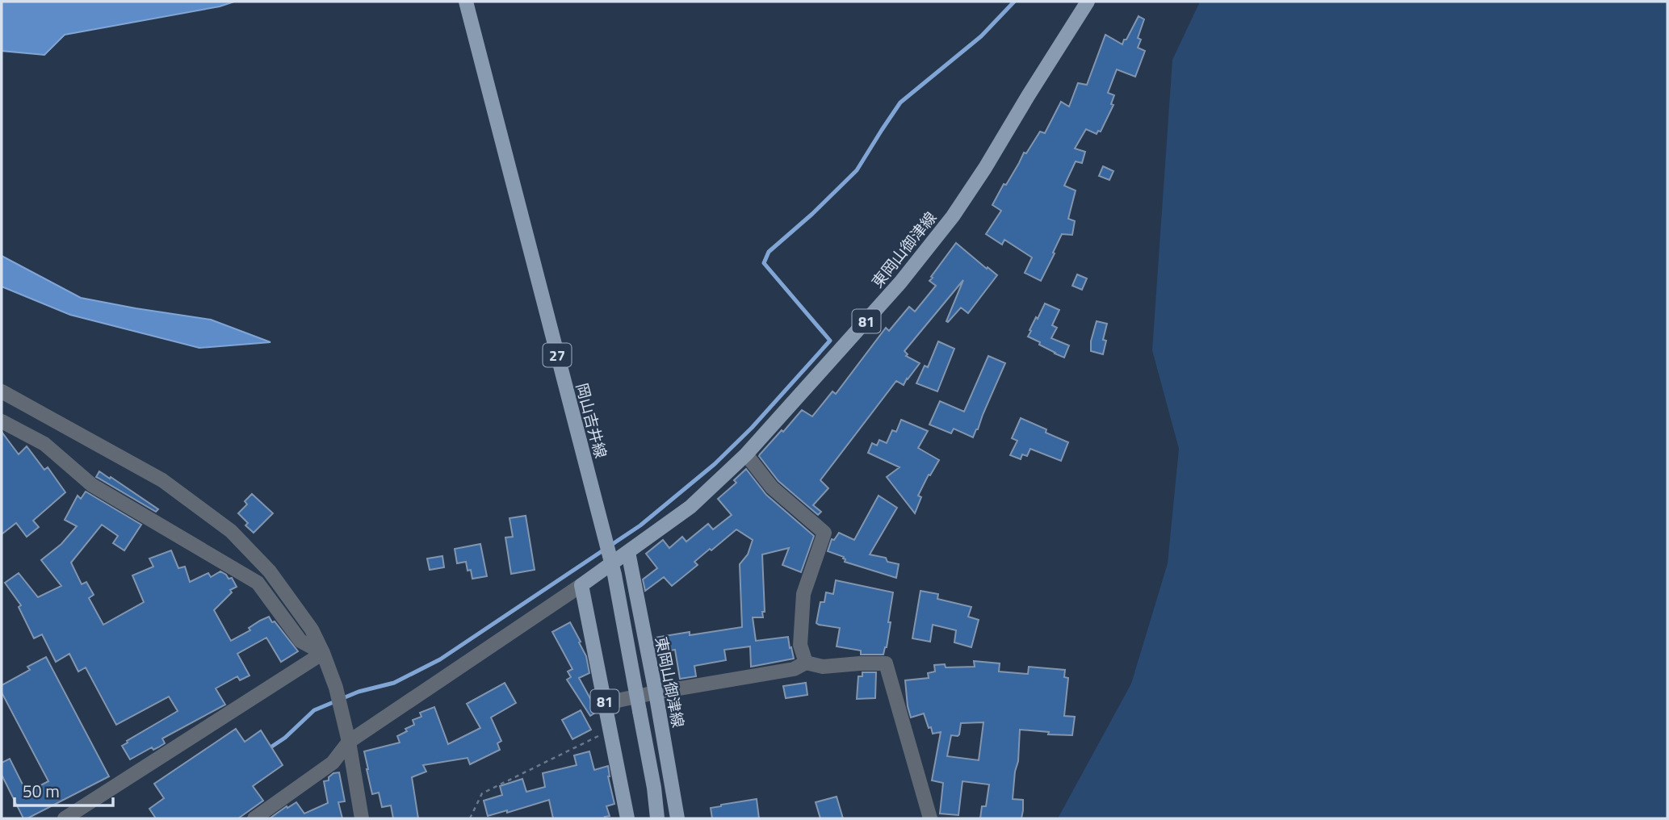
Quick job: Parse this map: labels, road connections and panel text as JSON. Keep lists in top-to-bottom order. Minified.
{"streets":{"main road":["東岡山御津線","81","27","岡山吉井線"]},"crossings":[["東岡山御津線","81"]],"scale_bar":"50 m"}
